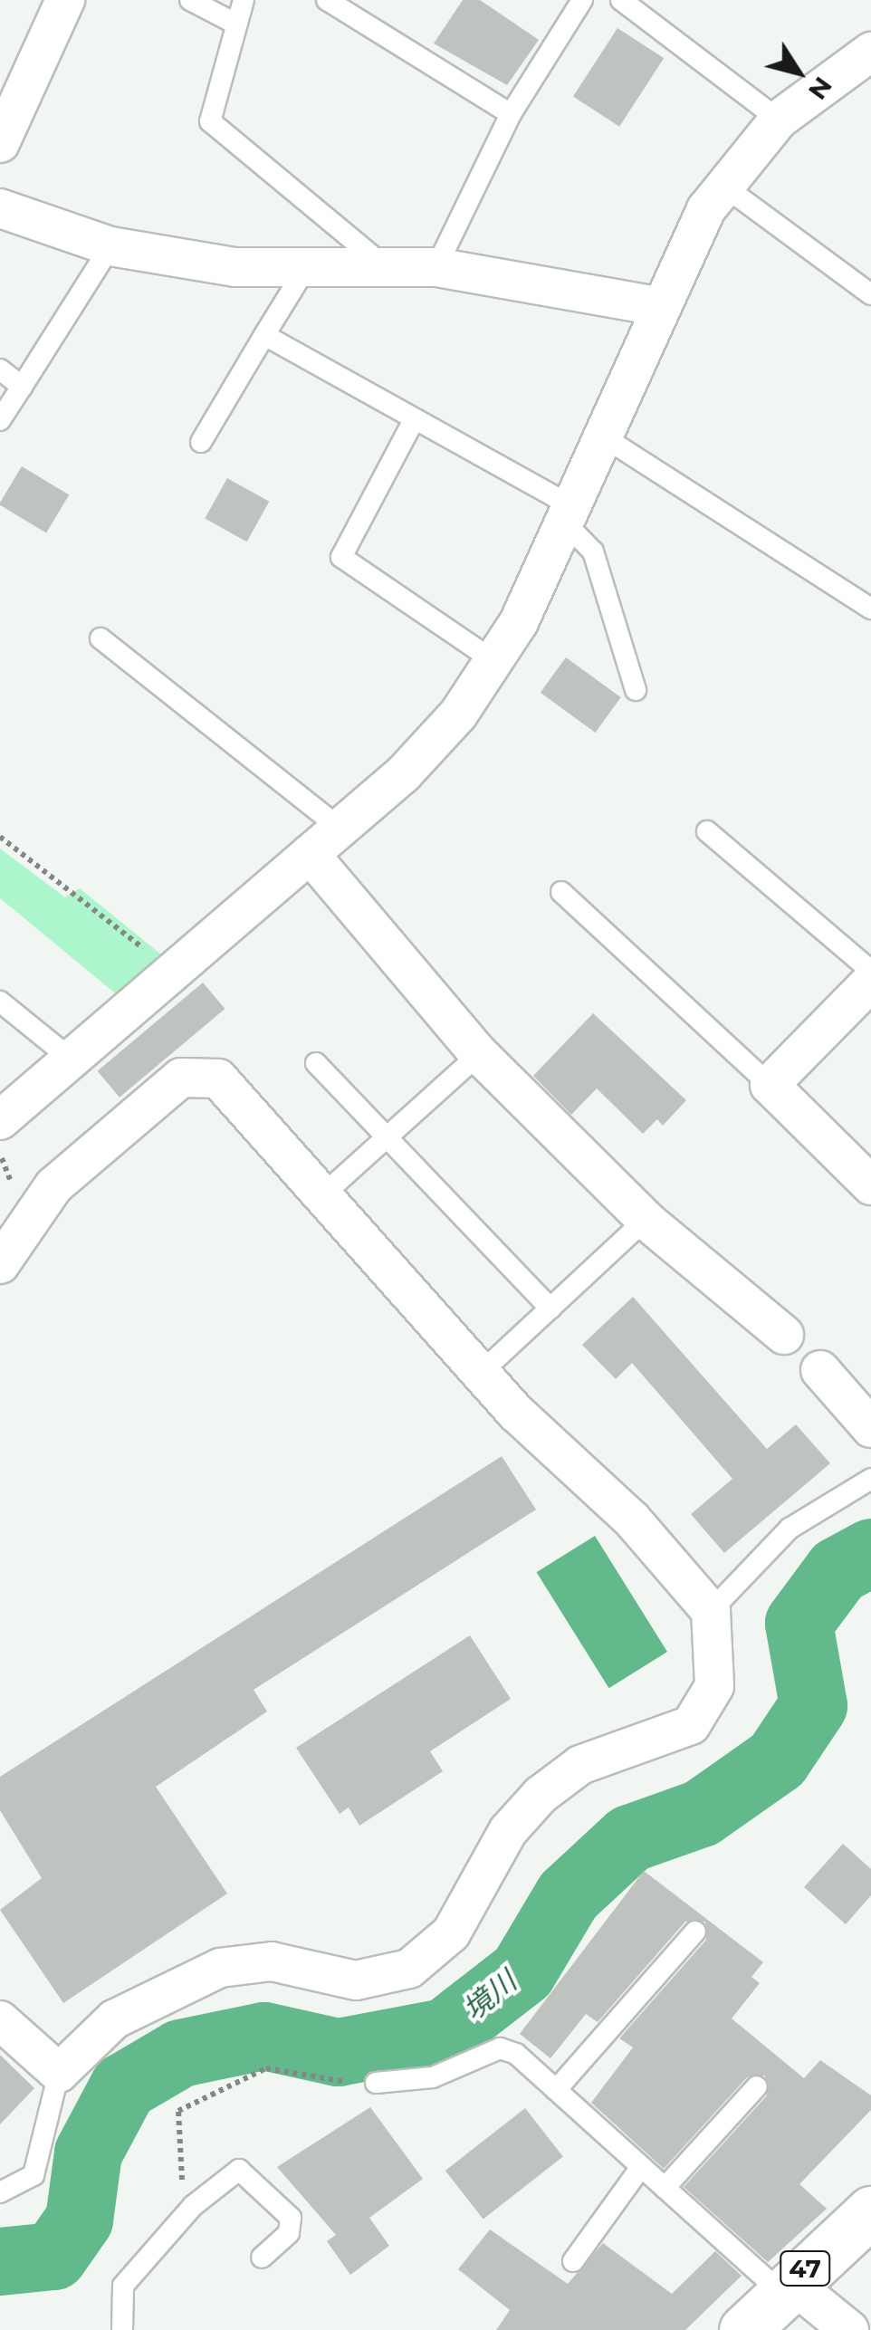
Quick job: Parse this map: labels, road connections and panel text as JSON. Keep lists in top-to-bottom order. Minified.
{"streets":{"main road":["47"]},"water":["境川"],"north":"bottom right"}
